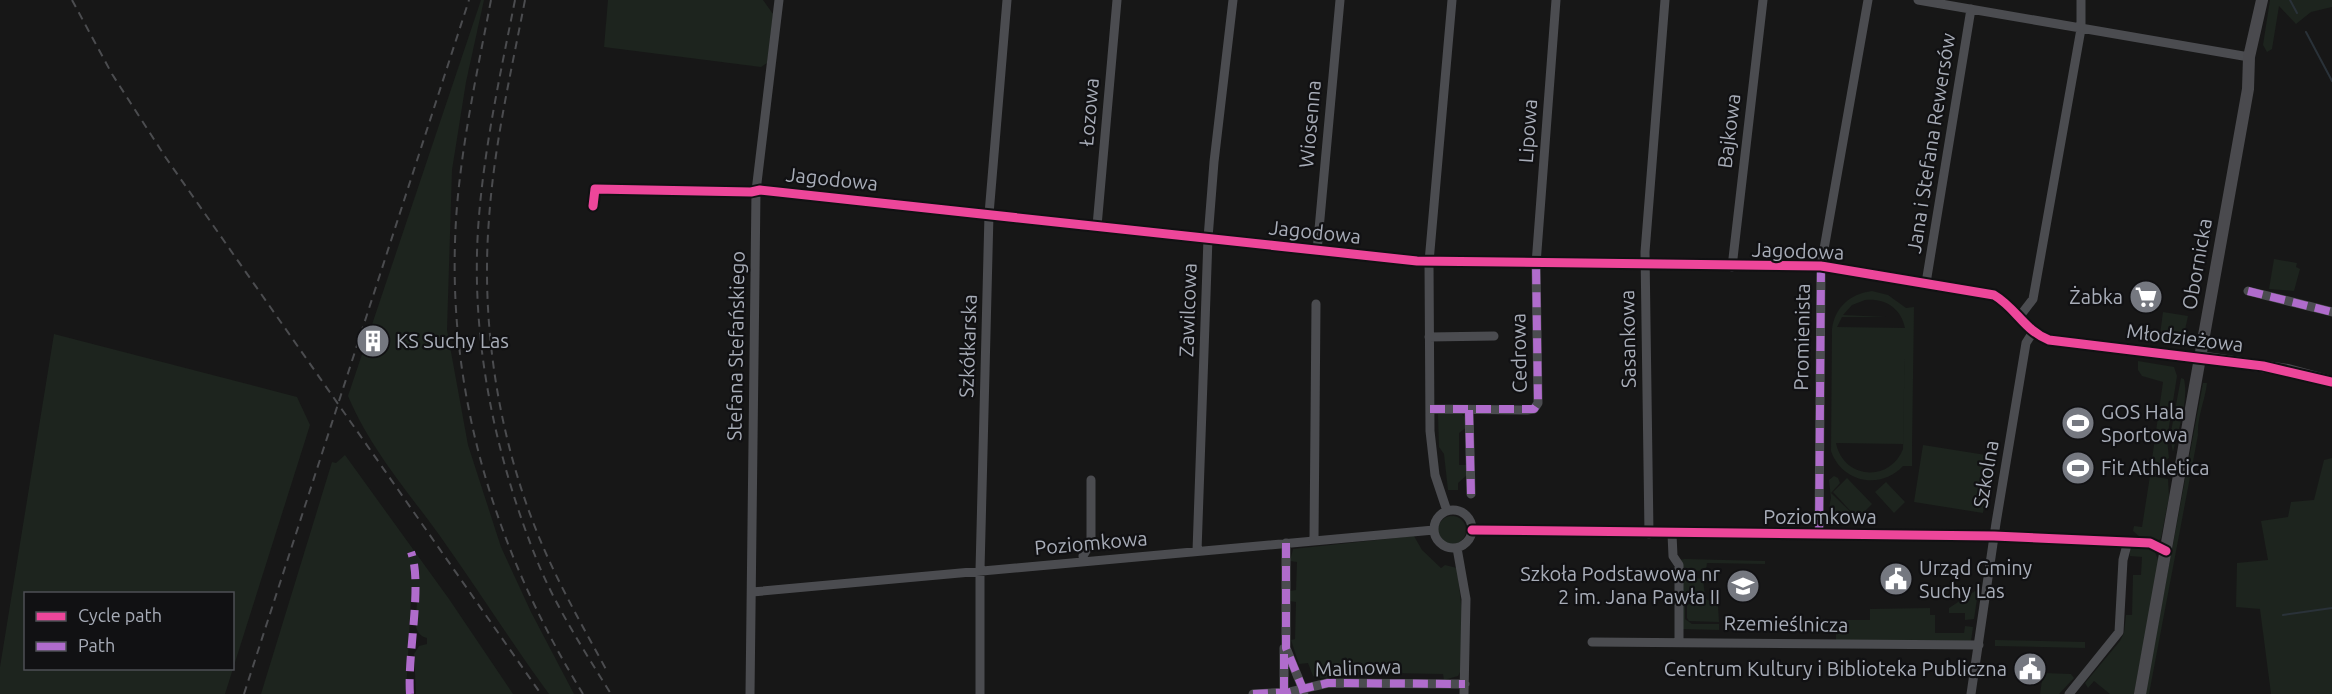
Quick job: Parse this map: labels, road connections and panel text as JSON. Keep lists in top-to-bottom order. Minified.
{"streets":{"main road":["Obornicka","Młodzieżowa"],"street":["Łozowa","Wiosenna","Lipowa","Bajkowa","Jana i Stefana Rewersów","Jagodowa","Zawilcowa","Promienista","Sasankowa","Stefana Stefańskiego","Szkółkarska","Cedrowa","Szkolna","Poziomkowa","Rzemieślnicza","Malinowa"]},"crossings":[["Łozowa","Jagodowa"],["Wiosenna","Jagodowa"],["Lipowa","Jagodowa"],["Lipowa","Cedrowa"],["Bajkowa","Jagodowa"],["Jana i Stefana Rewersów","Jagodowa"],["Jagodowa","Zawilcowa"],["Jagodowa","Promienista"],["Jagodowa","Młodzieżowa"],["Jagodowa","Sasankowa"],["Jagodowa","Stefana Stefańskiego"],["Jagodowa","Szkółkarska"],["Jagodowa","Cedrowa"],["Jagodowa","Szkolna"],["Obornicka","Młodzieżowa"],["Obornicka","Poziomkowa"],["Zawilcowa","Poziomkowa"],["Promienista","Poziomkowa"],["Młodzieżowa","Szkolna"],["Sasankowa","Poziomkowa"],["Stefana Stefańskiego","Poziomkowa"],["Szkółkarska","Poziomkowa"],["Szkolna","Poziomkowa"],["Szkolna","Rzemieślnicza"]],"places":{"supermarket":["Żabka"],"building":["KS Suchy Las"],"sports":["GOS Hala Sportowa","Fit Athletica"],"public building":["Urząd Gminy Suchy Las","Centrum Kultury i Biblioteka Publiczna"],"school or university":["Szkoła Podstawowa nr 2 im. Jana Pawła II"]},"legend":["Cycle path","Path"]}
